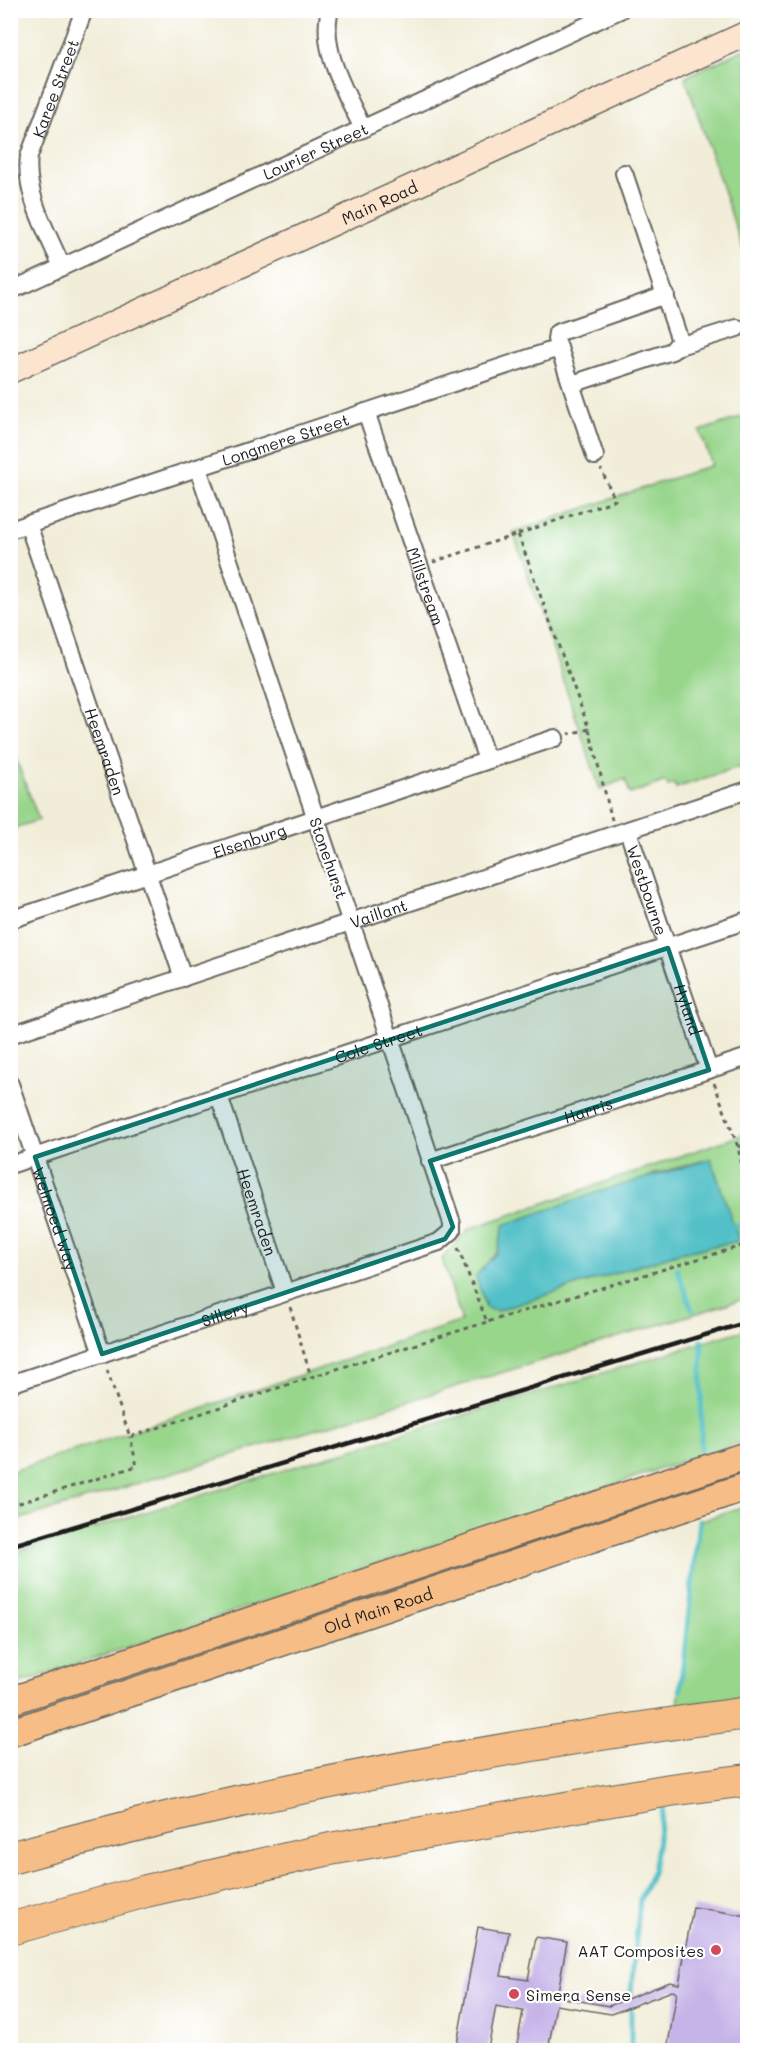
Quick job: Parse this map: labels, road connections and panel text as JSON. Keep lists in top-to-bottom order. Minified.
{"streets":{"main road":["Main Road","Old Main Road"],"street":["Karee Street","Lourier Street","Longmere Street","Millstream","Heemraden","Elsenburg","Stonehurst","Westbourne","Vaillant","Hyland","Cole Street","Harris","Welmoed Way","Sillery"]},"crossings":[["Karee Street","Lourier Street"],["Longmere Street","Millstream"],["Longmere Street","Heemraden"],["Longmere Street","Stonehurst"],["Millstream","Elsenburg"],["Heemraden","Elsenburg"],["Heemraden","Vaillant"],["Heemraden","Cole Street"],["Heemraden","Sillery"],["Elsenburg","Stonehurst"],["Stonehurst","Vaillant"],["Stonehurst","Cole Street"],["Stonehurst","Harris"],["Stonehurst","Sillery"],["Westbourne","Vaillant"],["Westbourne","Hyland"],["Westbourne","Cole Street"],["Hyland","Cole Street"],["Hyland","Harris"],["Cole Street","Welmoed Way"],["Welmoed Way","Sillery"]],"places":["AAT Composites","Simera Sense"]}
